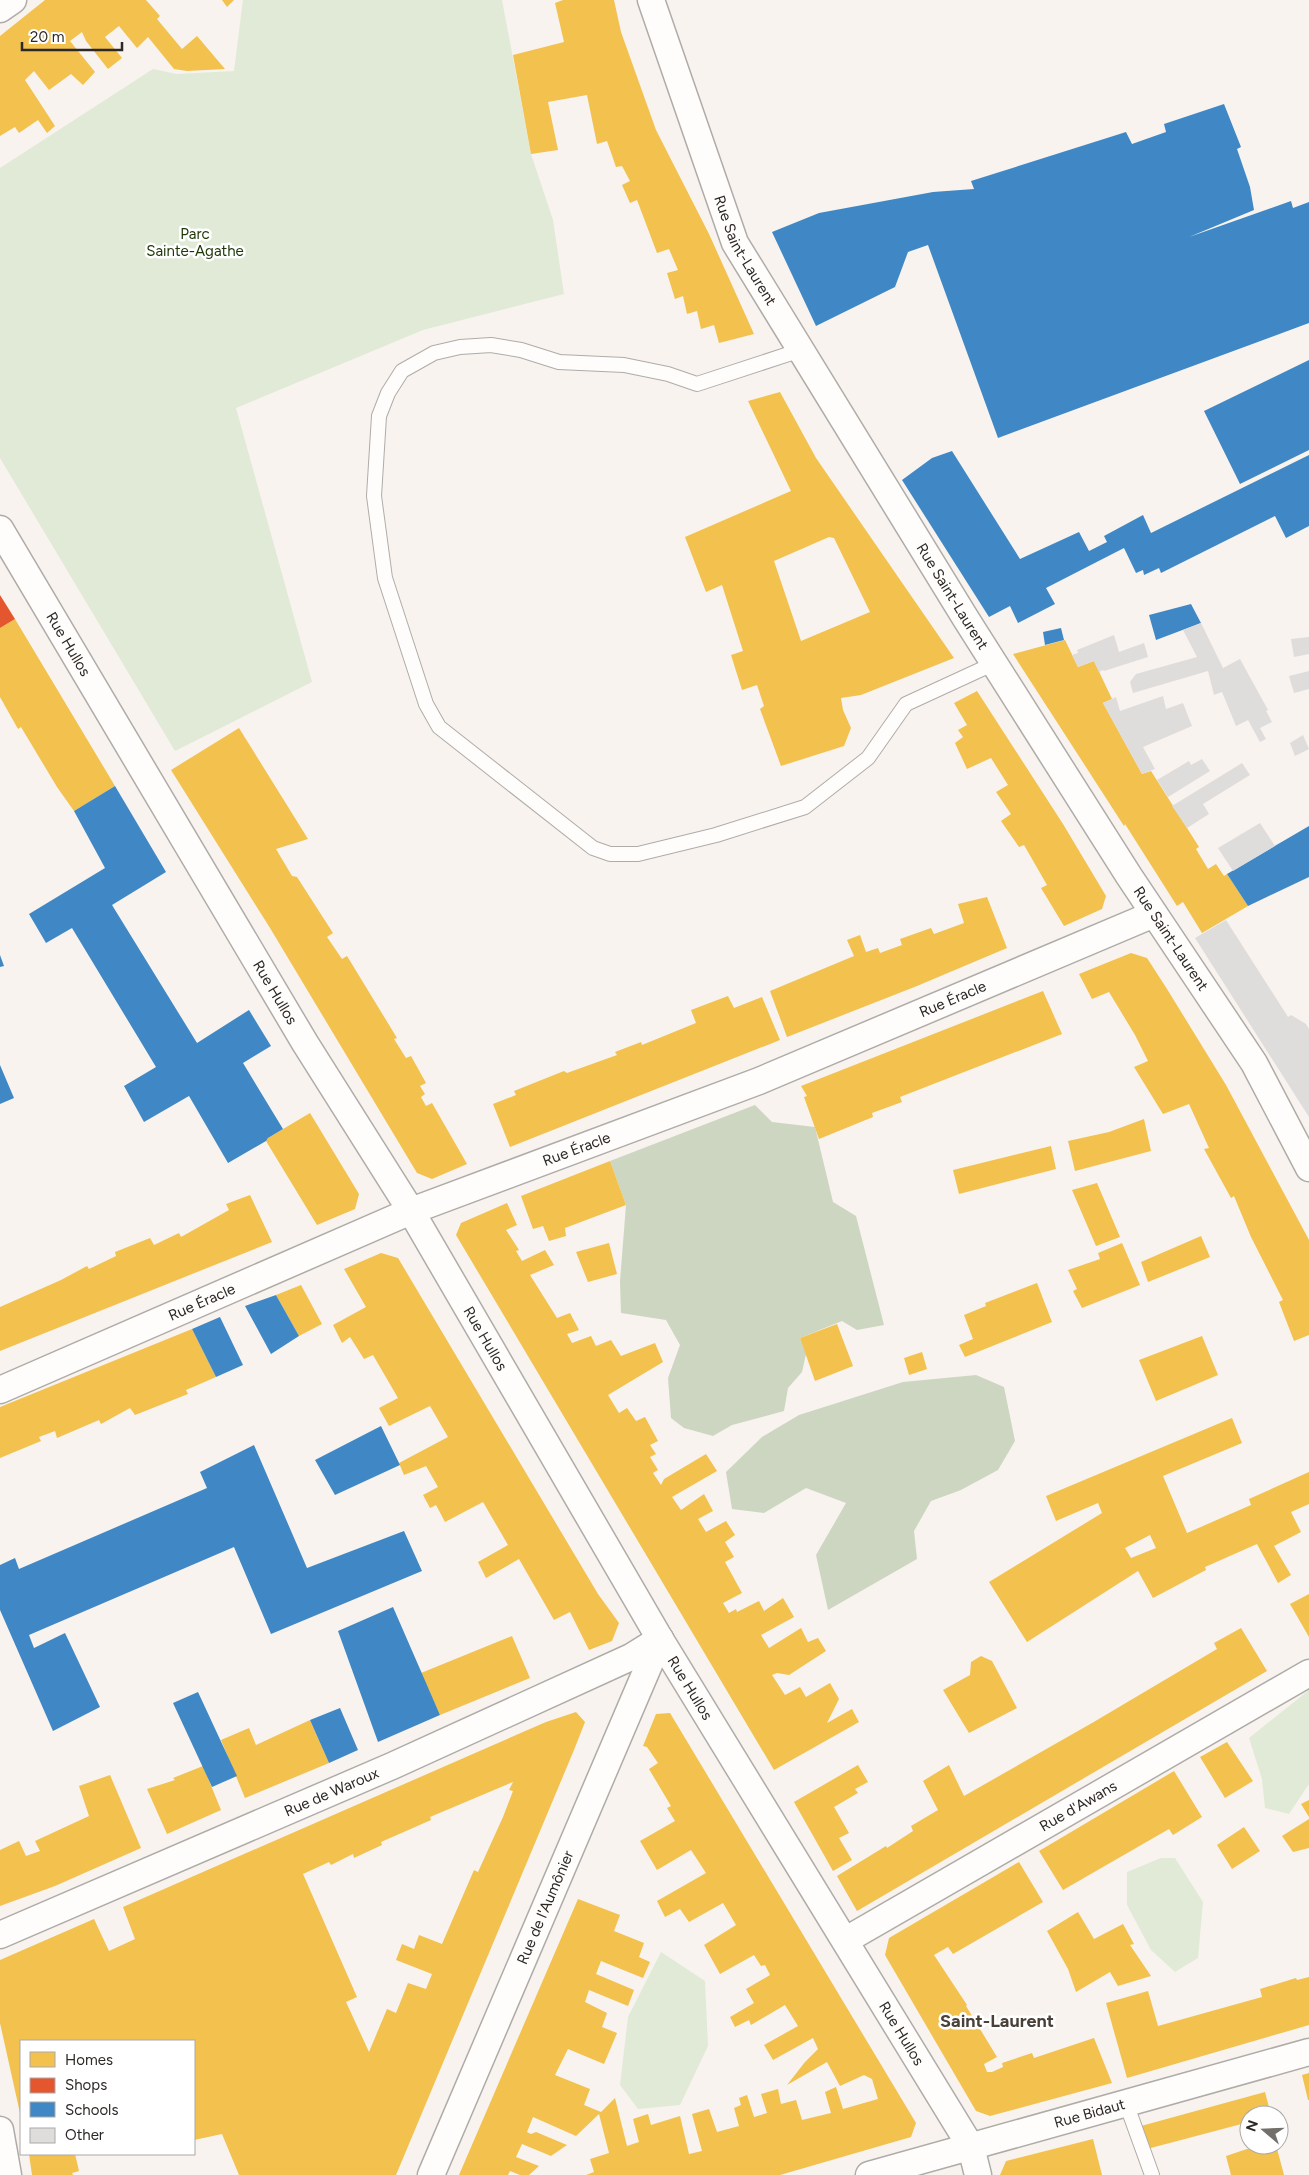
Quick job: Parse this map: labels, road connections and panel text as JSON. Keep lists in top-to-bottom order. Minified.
{"streets":{"street":["Rue Saint-Laurent","Rue Hullos","Rue Éracle","Rue de Waroux","Rue d'Awans","Rue de l'Aumônier","Rue Bidaut"]},"crossings":[["Rue Saint-Laurent","Rue Éracle"],["Rue Hullos","Rue Éracle"],["Rue Hullos","Rue de Waroux"],["Rue Hullos","Rue d'Awans"],["Rue Hullos","Rue de l'Aumônier"],["Rue Hullos","Rue Bidaut"],["Rue de Waroux","Rue de l'Aumônier"]],"districts":["Saint-Laurent"],"parks":["Parc Sainte-Agathe"],"legend":["Homes","Shops","Schools","Other"],"scale_bar":"20 m","north":"left"}
